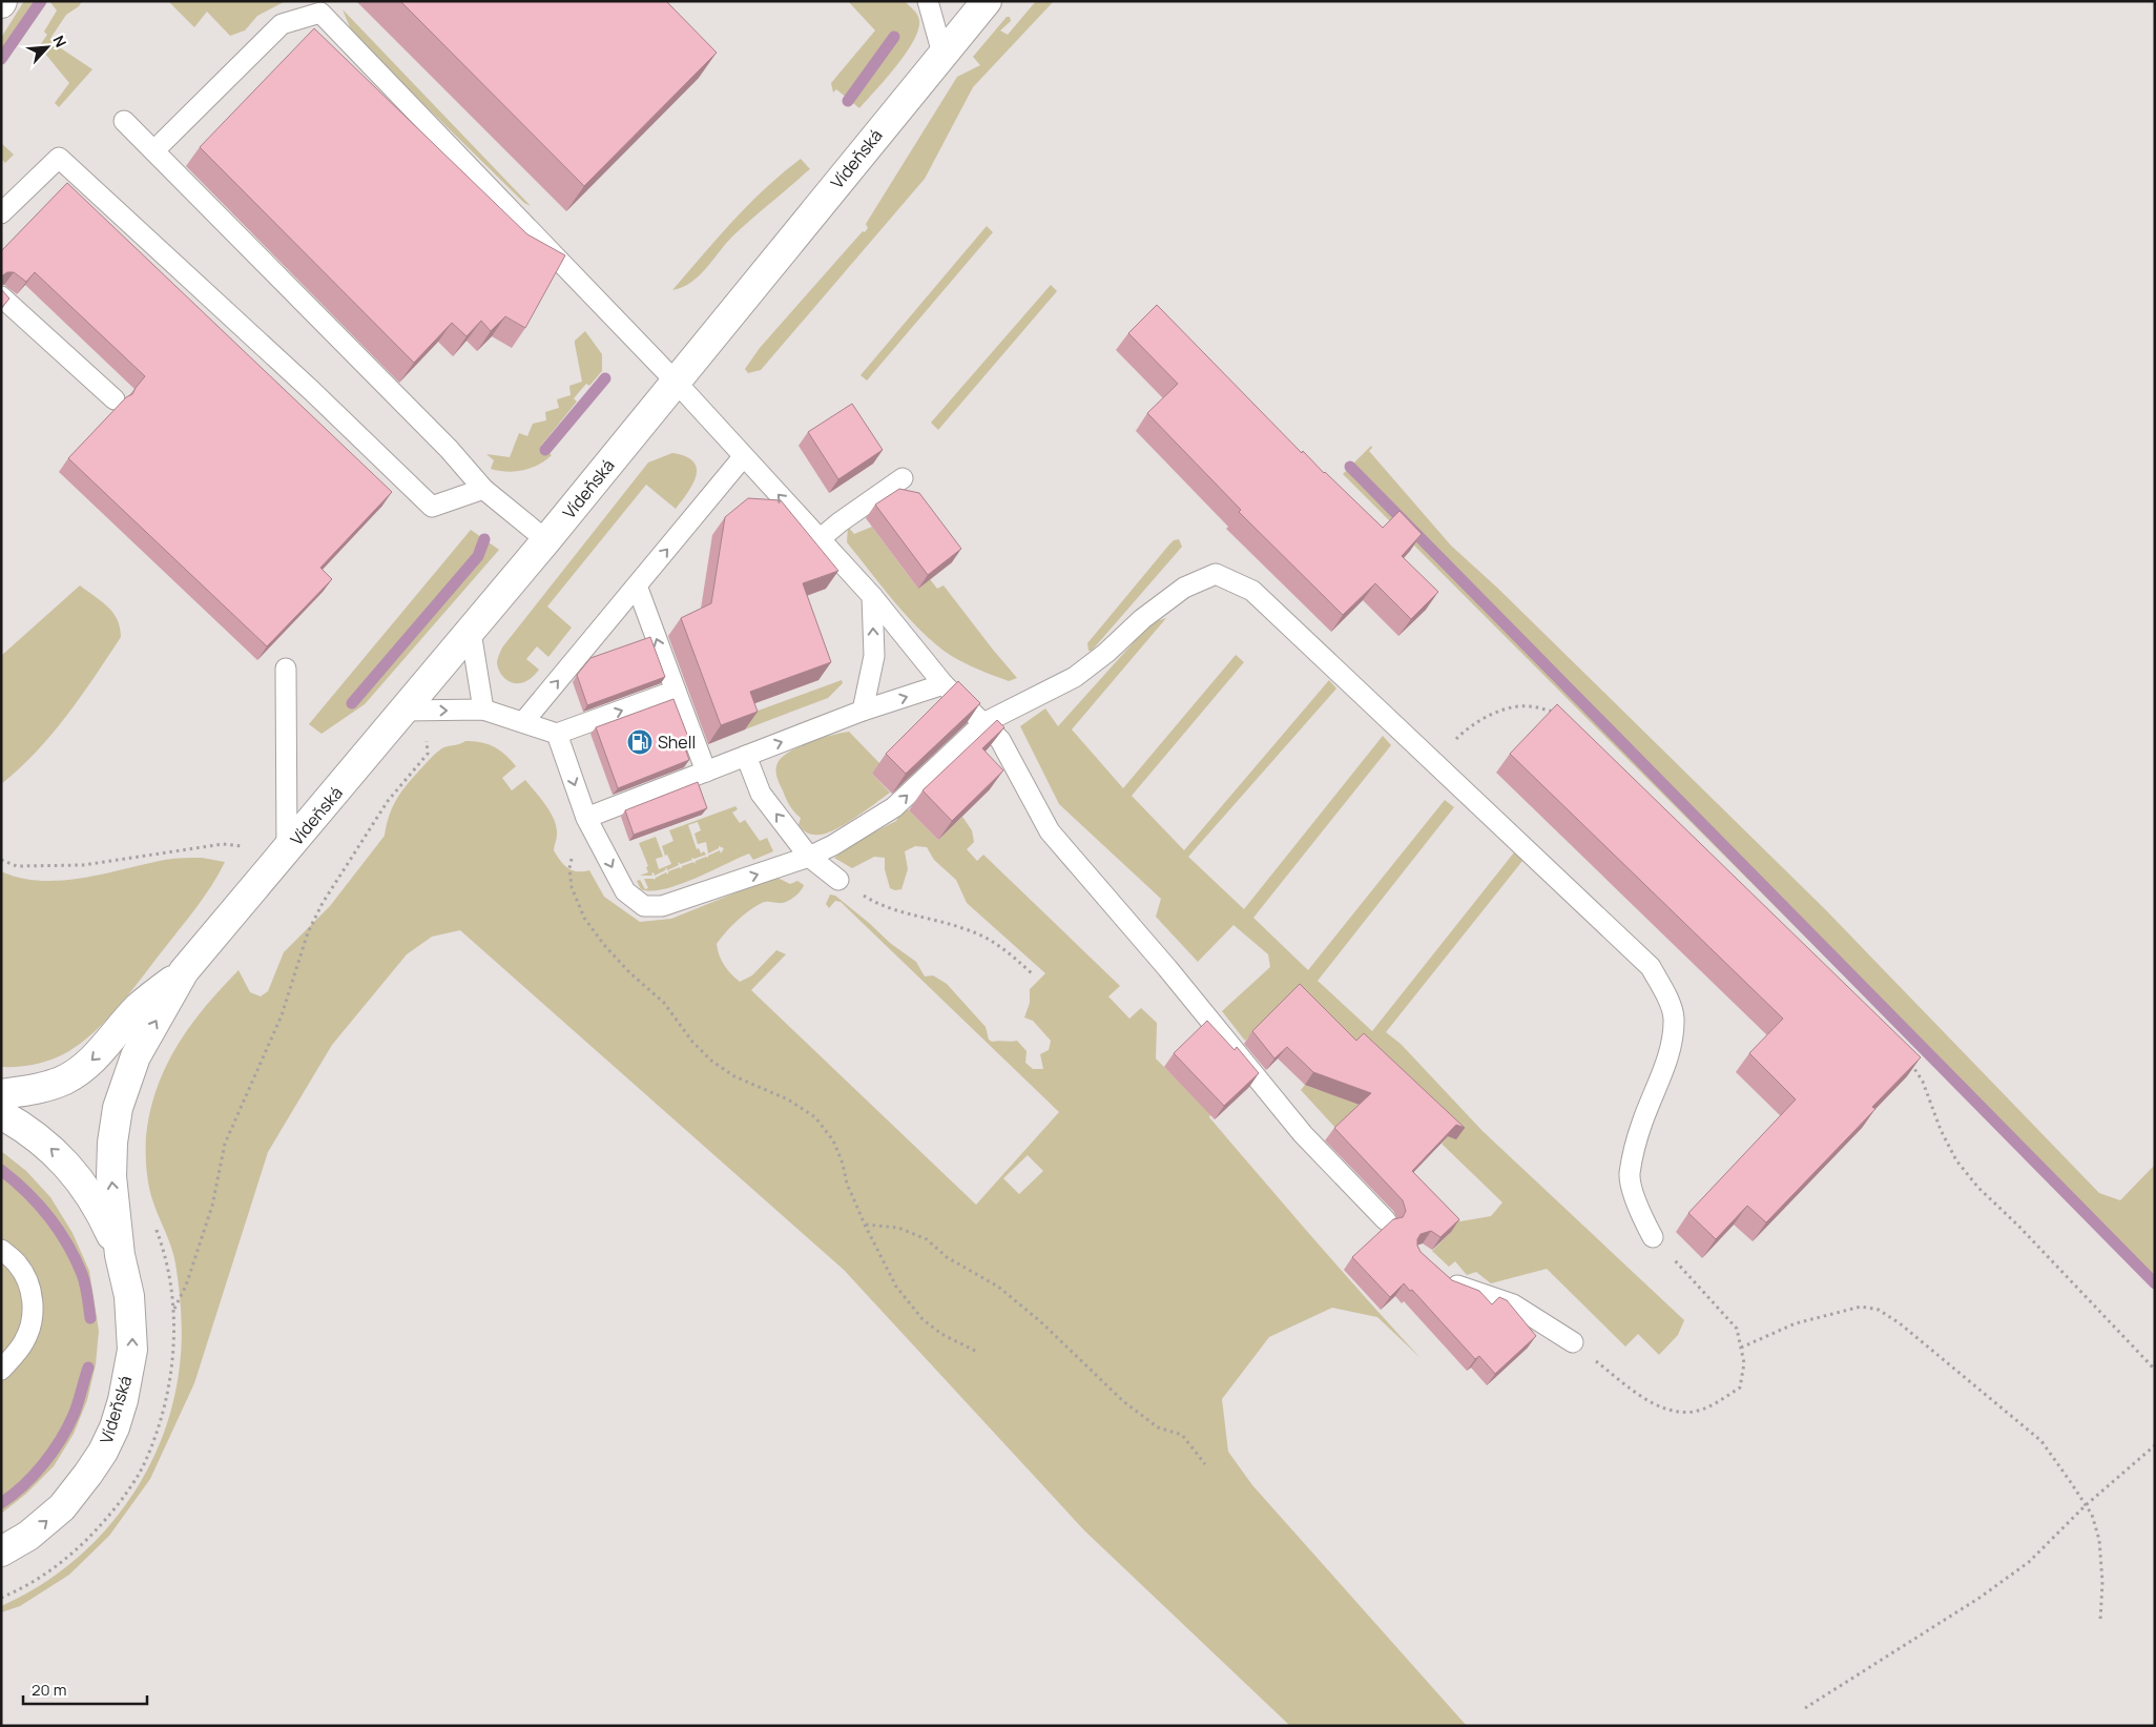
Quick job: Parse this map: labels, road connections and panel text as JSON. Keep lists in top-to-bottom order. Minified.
{"streets":{"main road":["Vídeňská"]},"places":{"fuel station":["Shell"]},"scale_bar":"20 m","north":"top right"}
